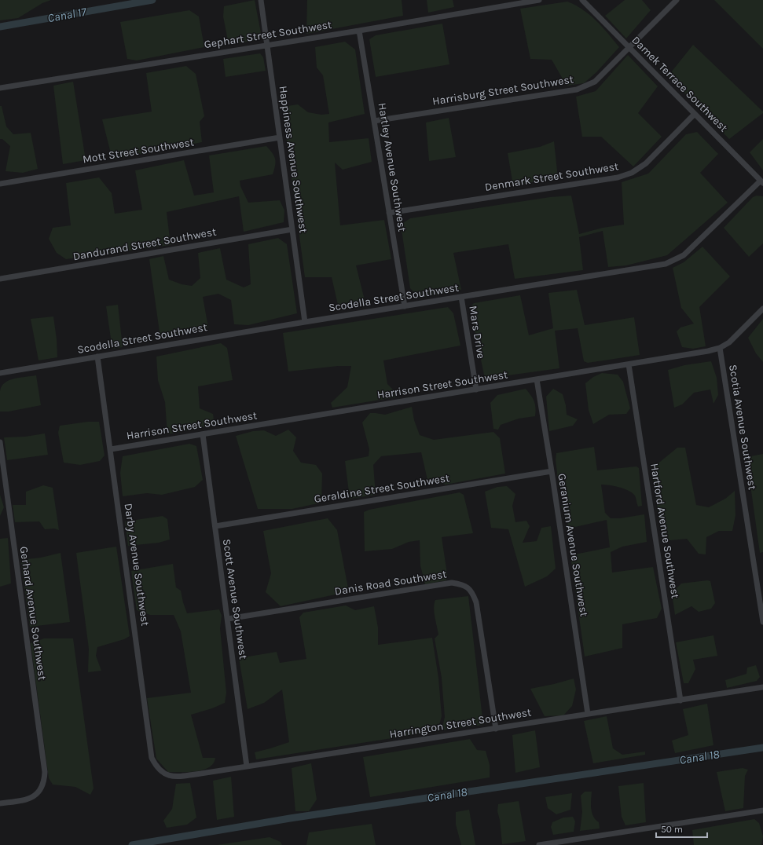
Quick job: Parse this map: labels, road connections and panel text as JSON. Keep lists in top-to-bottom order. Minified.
{"streets":{"street":["Gephart Street Southwest","Damek Terrace Southwest","Harrisburg Street Southwest","Mott Street Southwest","Happiness Avenue Southwest","Hartley Avenue Southwest","Denmark Street Southwest","Dandurand Street Southwest","Scodella Street Southwest","Mars Drive","Harrison Street Southwest","Scotia Avenue Southwest","Geraldine Street Southwest","Hartford Avenue Southwest","Geranium Avenue Southwest","Darby Avenue Southwest","Danis Road Southwest","Scott Avenue Southwest","Gerhard Avenue Southwest","Harrington Street Southwest"]},"crossings":[["Gephart Street Southwest","Happiness Avenue Southwest"],["Gephart Street Southwest","Hartley Avenue Southwest"],["Damek Terrace Southwest","Harrisburg Street Southwest"],["Damek Terrace Southwest","Denmark Street Southwest"],["Damek Terrace Southwest","Scodella Street Southwest"],["Harrisburg Street Southwest","Hartley Avenue Southwest"],["Mott Street Southwest","Happiness Avenue Southwest"],["Happiness Avenue Southwest","Dandurand Street Southwest"],["Happiness Avenue Southwest","Scodella Street Southwest"],["Hartley Avenue Southwest","Denmark Street Southwest"],["Hartley Avenue Southwest","Scodella Street Southwest"],["Scodella Street Southwest","Mars Drive"],["Scodella Street Southwest","Darby Avenue Southwest"],["Mars Drive","Harrison Street Southwest"],["Harrison Street Southwest","Scotia Avenue Southwest"],["Harrison Street Southwest","Hartford Avenue Southwest"],["Harrison Street Southwest","Geranium Avenue Southwest"],["Harrison Street Southwest","Darby Avenue Southwest"],["Harrison Street Southwest","Scott Avenue Southwest"],["Geraldine Street Southwest","Geranium Avenue Southwest"],["Geraldine Street Southwest","Scott Avenue Southwest"],["Hartford Avenue Southwest","Harrington Street Southwest"],["Geranium Avenue Southwest","Harrington Street Southwest"],["Darby Avenue Southwest","Harrington Street Southwest"],["Danis Road Southwest","Scott Avenue Southwest"],["Danis Road Southwest","Harrington Street Southwest"],["Scott Avenue Southwest","Harrington Street Southwest"]],"water":["Canal 17","Canal 18"],"scale_bar":"50 m"}
